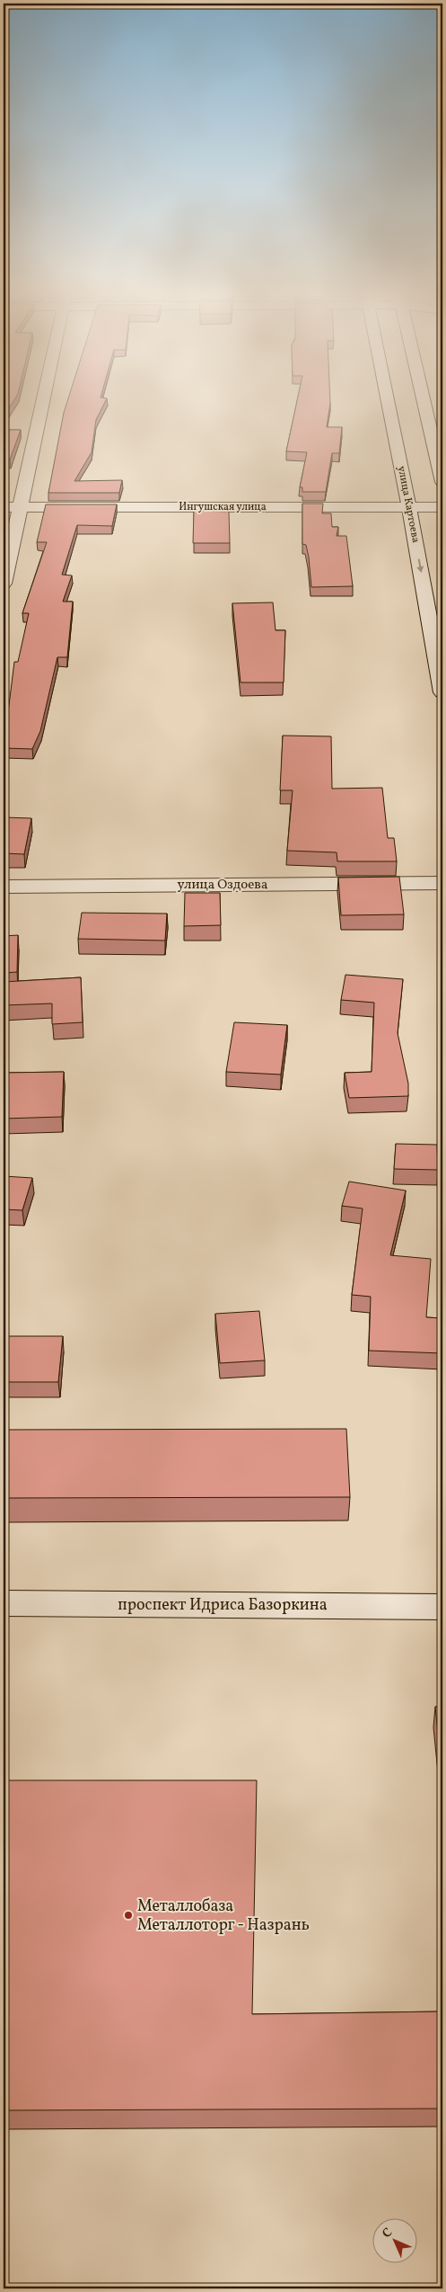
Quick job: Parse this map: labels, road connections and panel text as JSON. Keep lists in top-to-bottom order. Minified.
{"streets":{"street":["улица Картоева","Ингушская улица","улица Оздоева","проспект Идриса Базоркина"]},"crossings":[["улица Картоева","Ингушская улица"]],"one_way":["улица Картоева"],"places":["Металлобаза Металлоторг - Назрань"],"north":"top left"}
